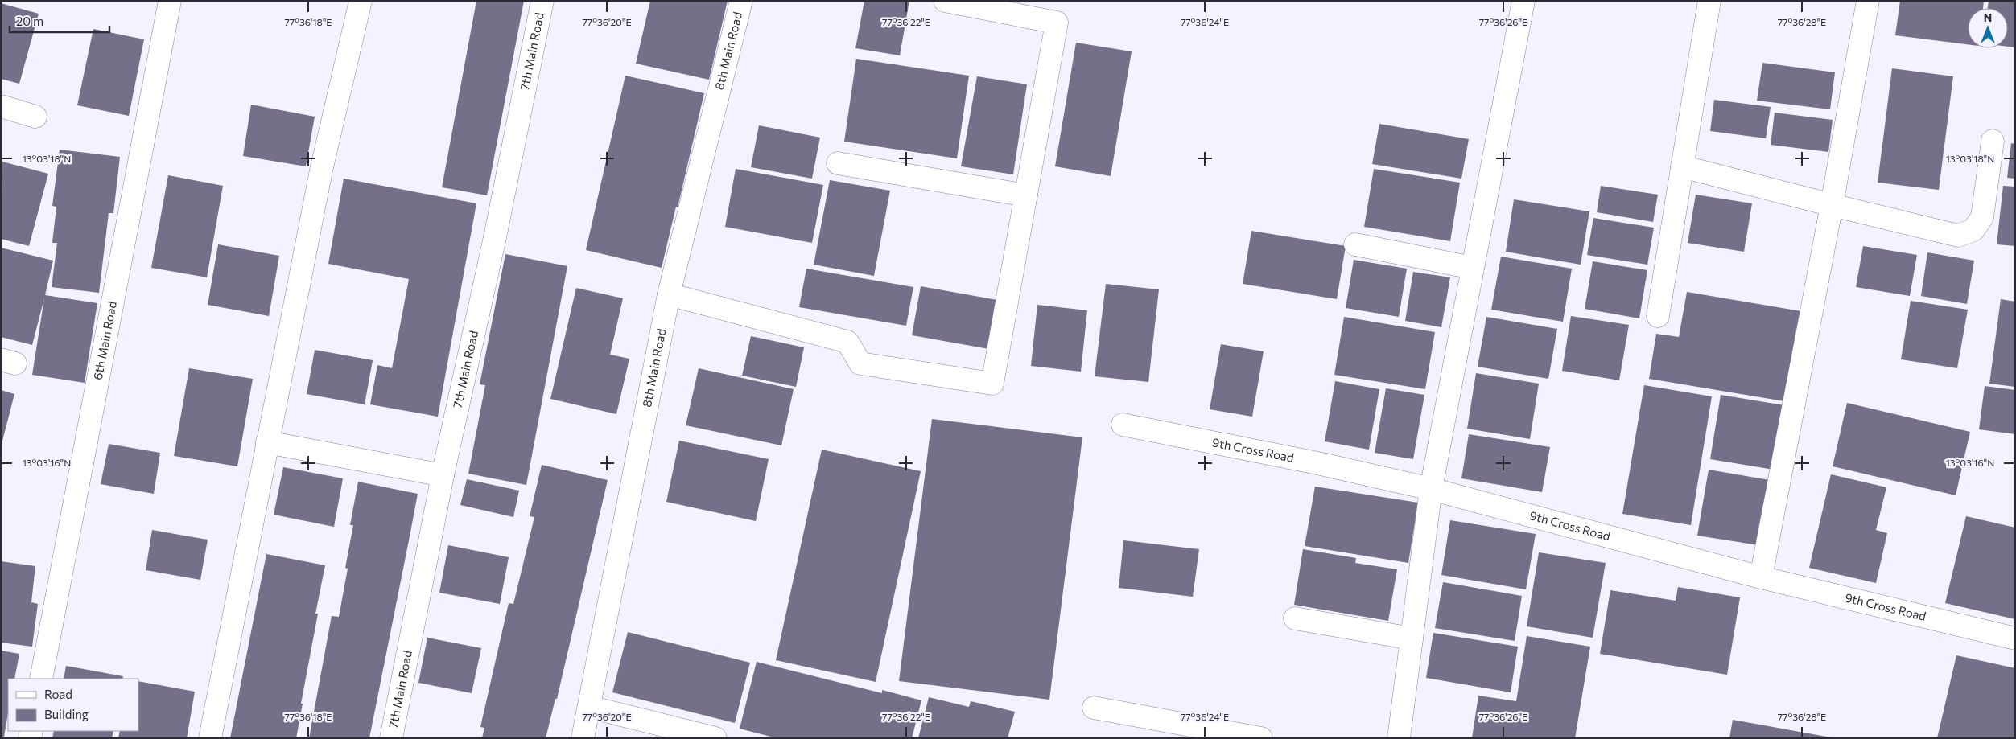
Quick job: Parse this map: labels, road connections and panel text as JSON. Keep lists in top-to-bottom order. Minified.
{"streets":{"street":["7th Main Road","8th Main Road","6th Main Road","9th Cross Road"]},"legend":["Road","Building"],"scale_bar":"20 m","north":"top","coordinates":["77°36'18\"E","77°36'20\"E","77°36'22\"E","77°36'24\"E","77°36'26\"E","77°36'28\"E","13°03'18\"N","13°03'16\"N"]}
